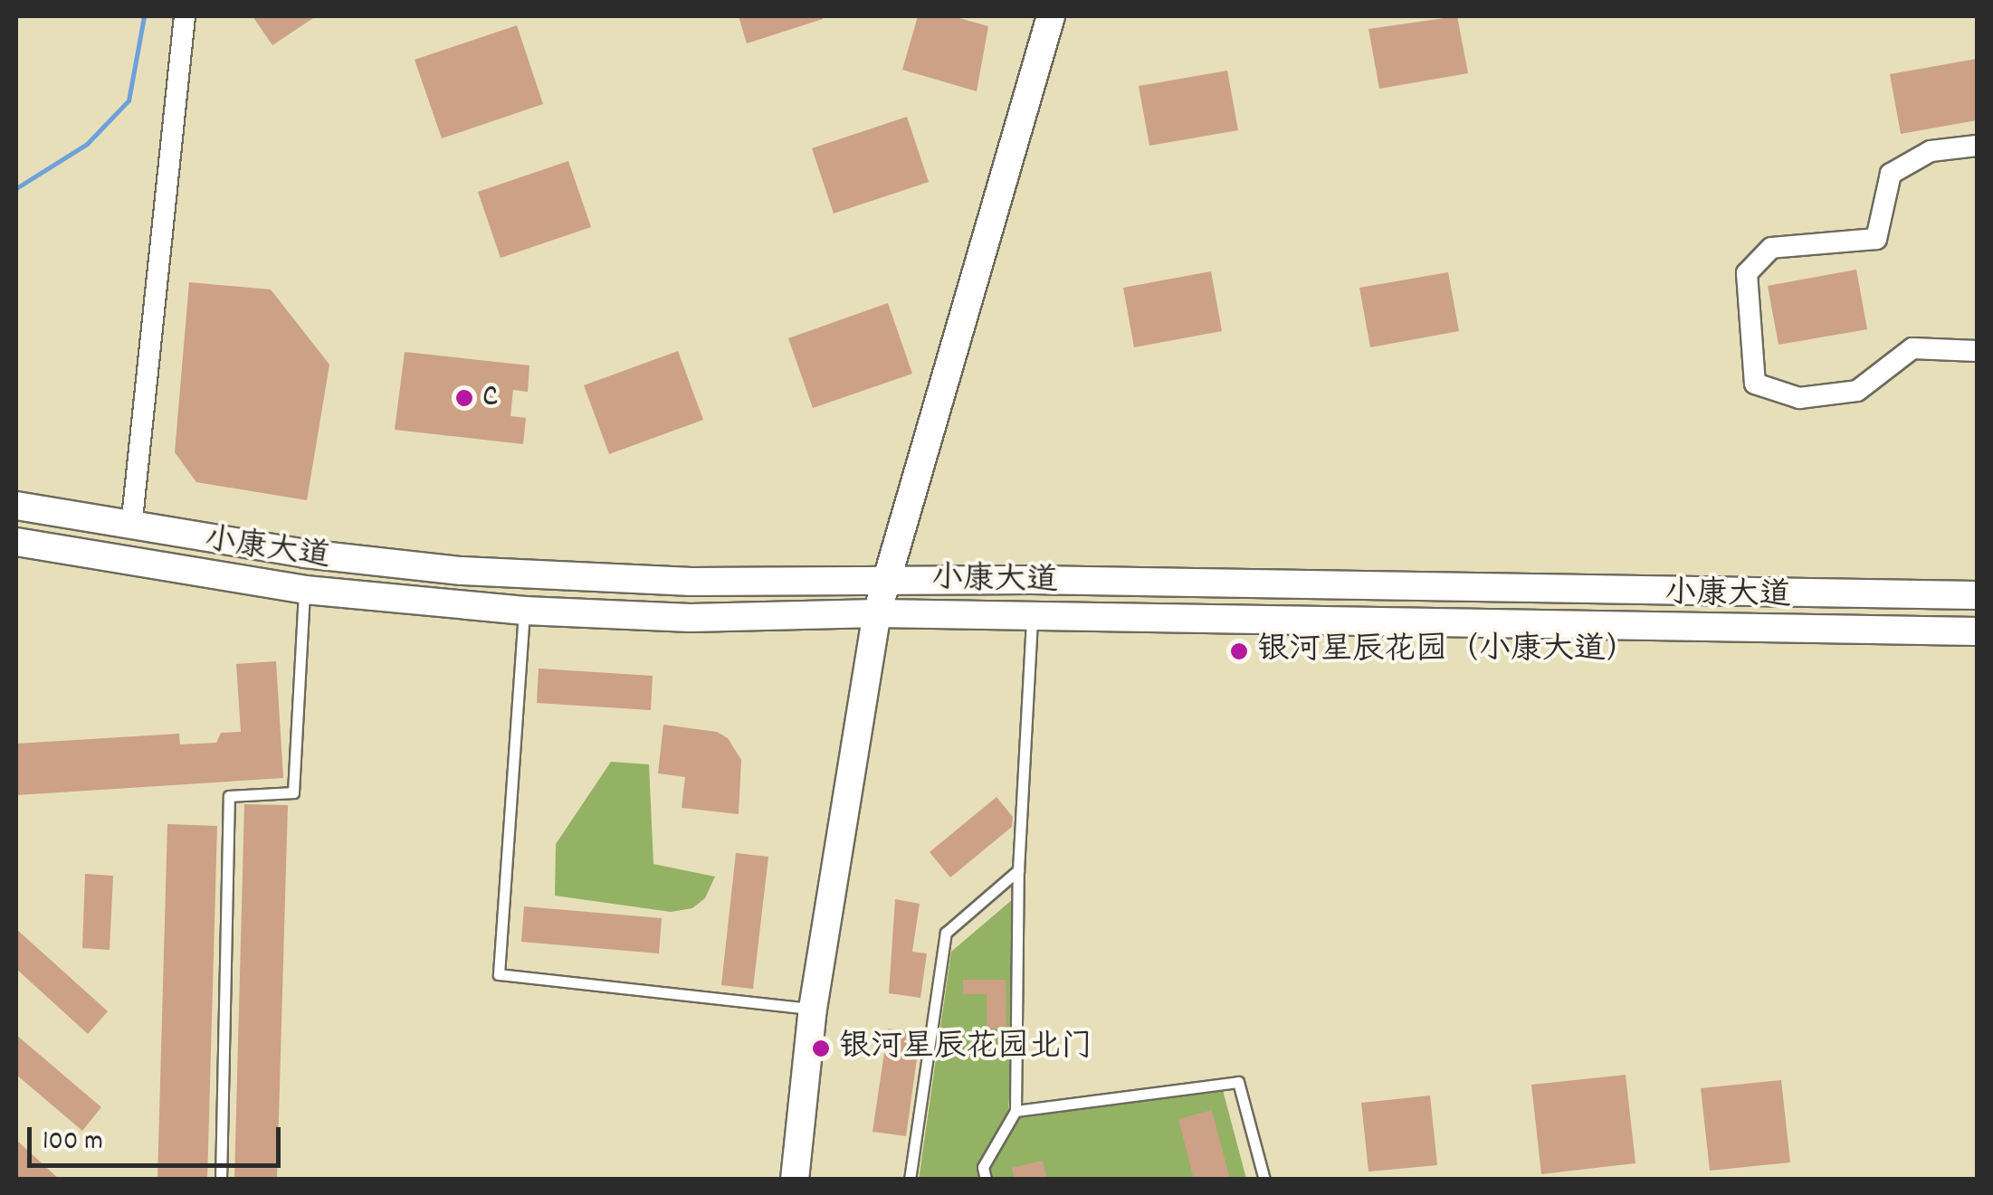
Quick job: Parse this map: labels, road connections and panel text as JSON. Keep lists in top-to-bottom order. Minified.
{"streets":{"main road":["小康大道"]},"places":["C","银河星辰花园（小康大道）","银河星辰花园北门"],"scale_bar":"100 m"}
